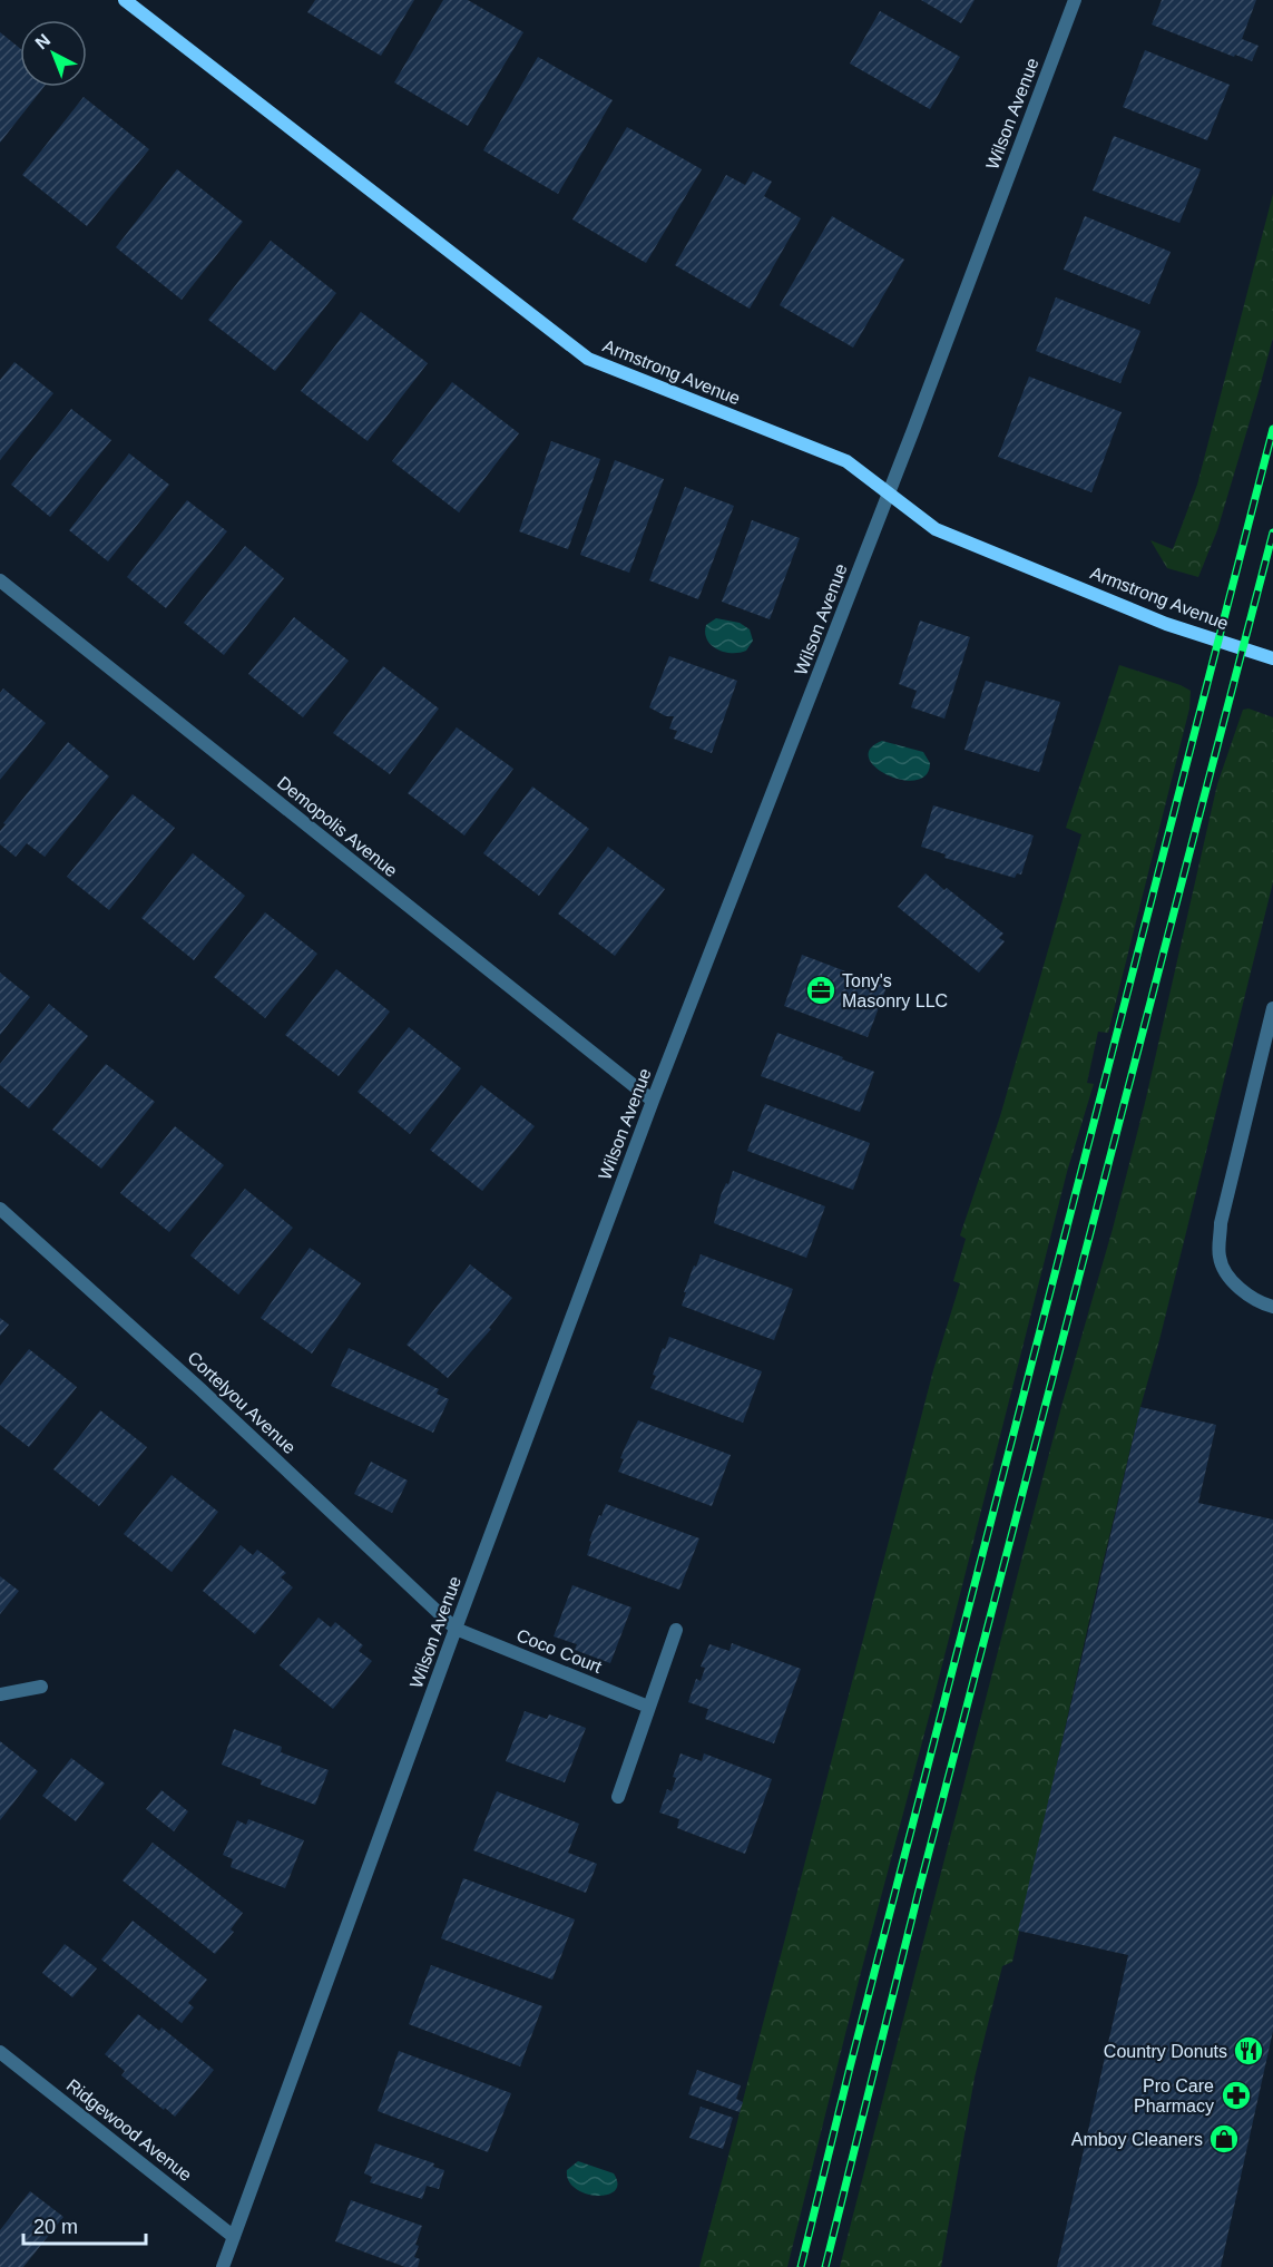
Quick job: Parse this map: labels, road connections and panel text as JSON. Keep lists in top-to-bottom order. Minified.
{"streets":{"street":["Wilson Avenue","Armstrong Avenue","Demopolis Avenue","Cortelyou Avenue","Coco Court","Ridgewood Avenue"]},"crossings":[["Wilson Avenue","Armstrong Avenue"],["Wilson Avenue","Demopolis Avenue"],["Wilson Avenue","Cortelyou Avenue"],["Wilson Avenue","Coco Court"],["Wilson Avenue","Ridgewood Avenue"],["Cortelyou Avenue","Coco Court"]],"places":{"office":["Tony's Masonry LLC"],"restaurant":["Country Donuts"],"pharmacy":["Pro Care Pharmacy"],"shop":["Amboy Cleaners"]},"scale_bar":"20 m","north":"top left"}
